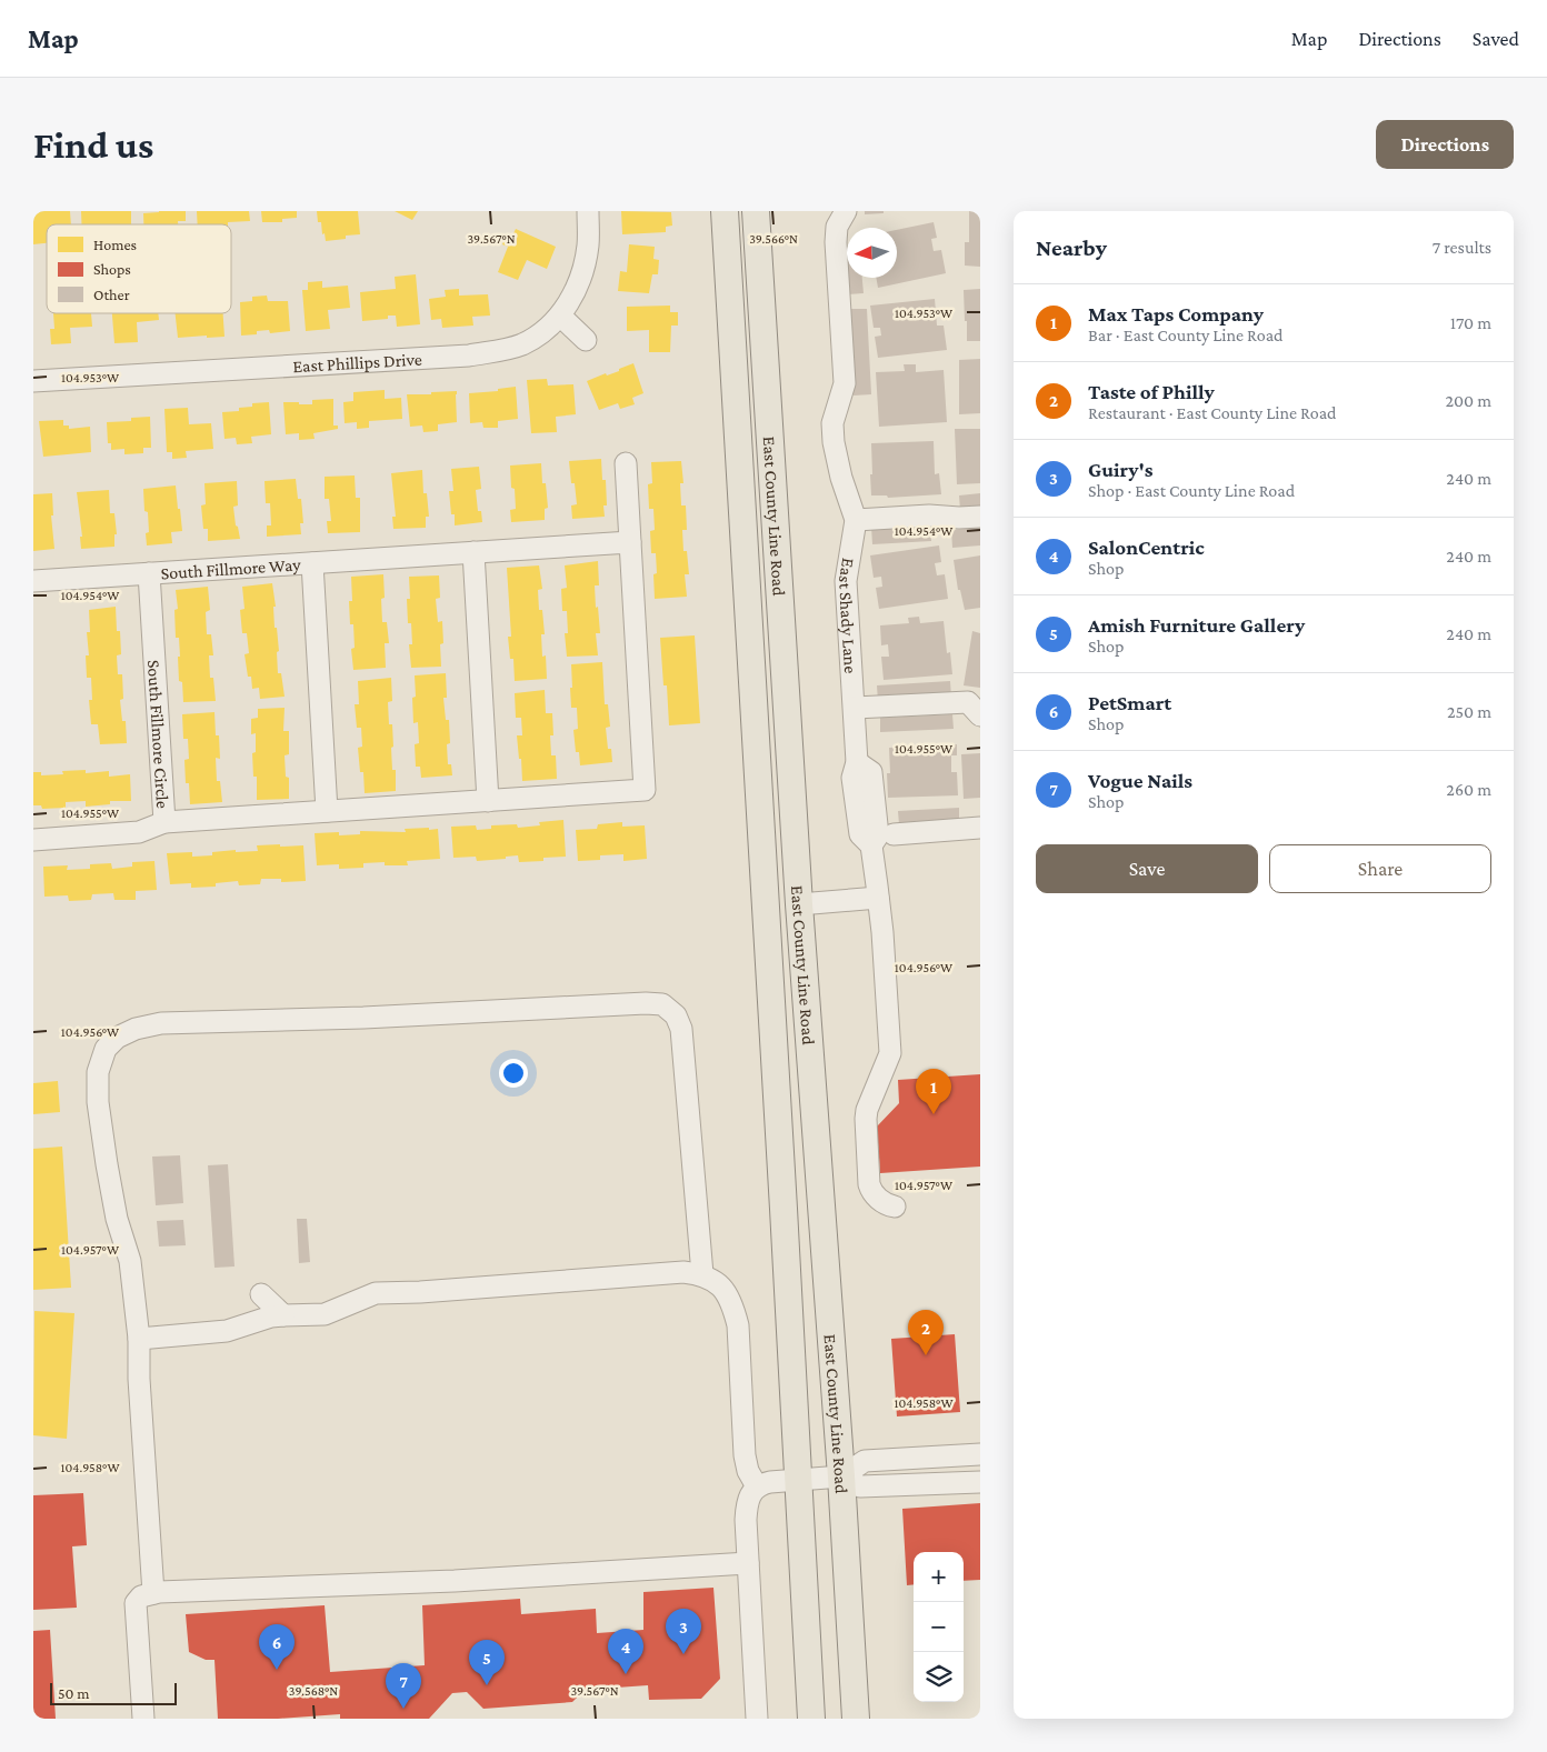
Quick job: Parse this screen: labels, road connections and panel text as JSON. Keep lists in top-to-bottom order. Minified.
{"streets":{"main road":["East County Line Road"],"street":["East Phillips Drive","South Fillmore Way","East Shady Lane","South Fillmore Circle"]},"crossings":[["South Fillmore Way","South Fillmore Circle"]],"legend":["Homes","Shops","Other"],"scale_bar":"50 m","north":"left","page":{"header":"Map","nav":["Map","Directions","Saved"],"buttons":["Directions",["Save","Share"]],"title":"Find us","heading":["Nearby","7 results"],"list":[{"mark":"1","name":"Max Taps Company","note":"Bar · East County Line Road","value":"170 m"},{"mark":"2","name":"Taste of Philly","note":"Restaurant · East County Line Road","value":"200 m"},{"mark":"3","name":"Guiry's","note":"Shop · East County Line Road","value":"240 m"},{"mark":"4","name":"SalonCentric","note":"Shop","value":"240 m"},{"mark":"5","name":"Amish Furniture Gallery","note":"Shop","value":"240 m"},{"mark":"6","name":"PetSmart","note":"Shop","value":"250 m"},{"mark":"7","name":"Vogue Nails","note":"Shop","value":"260 m"}],"pins":["1","2","3","6","4","5","7"],"map_buttons":["+","−"],"scale":"50 m"},"coordinates":["39.567°N","39.566°N","104.953°W","104.954°W","104.955°W","104.956°W","104.957°W","104.958°W","39.568°N"]}
